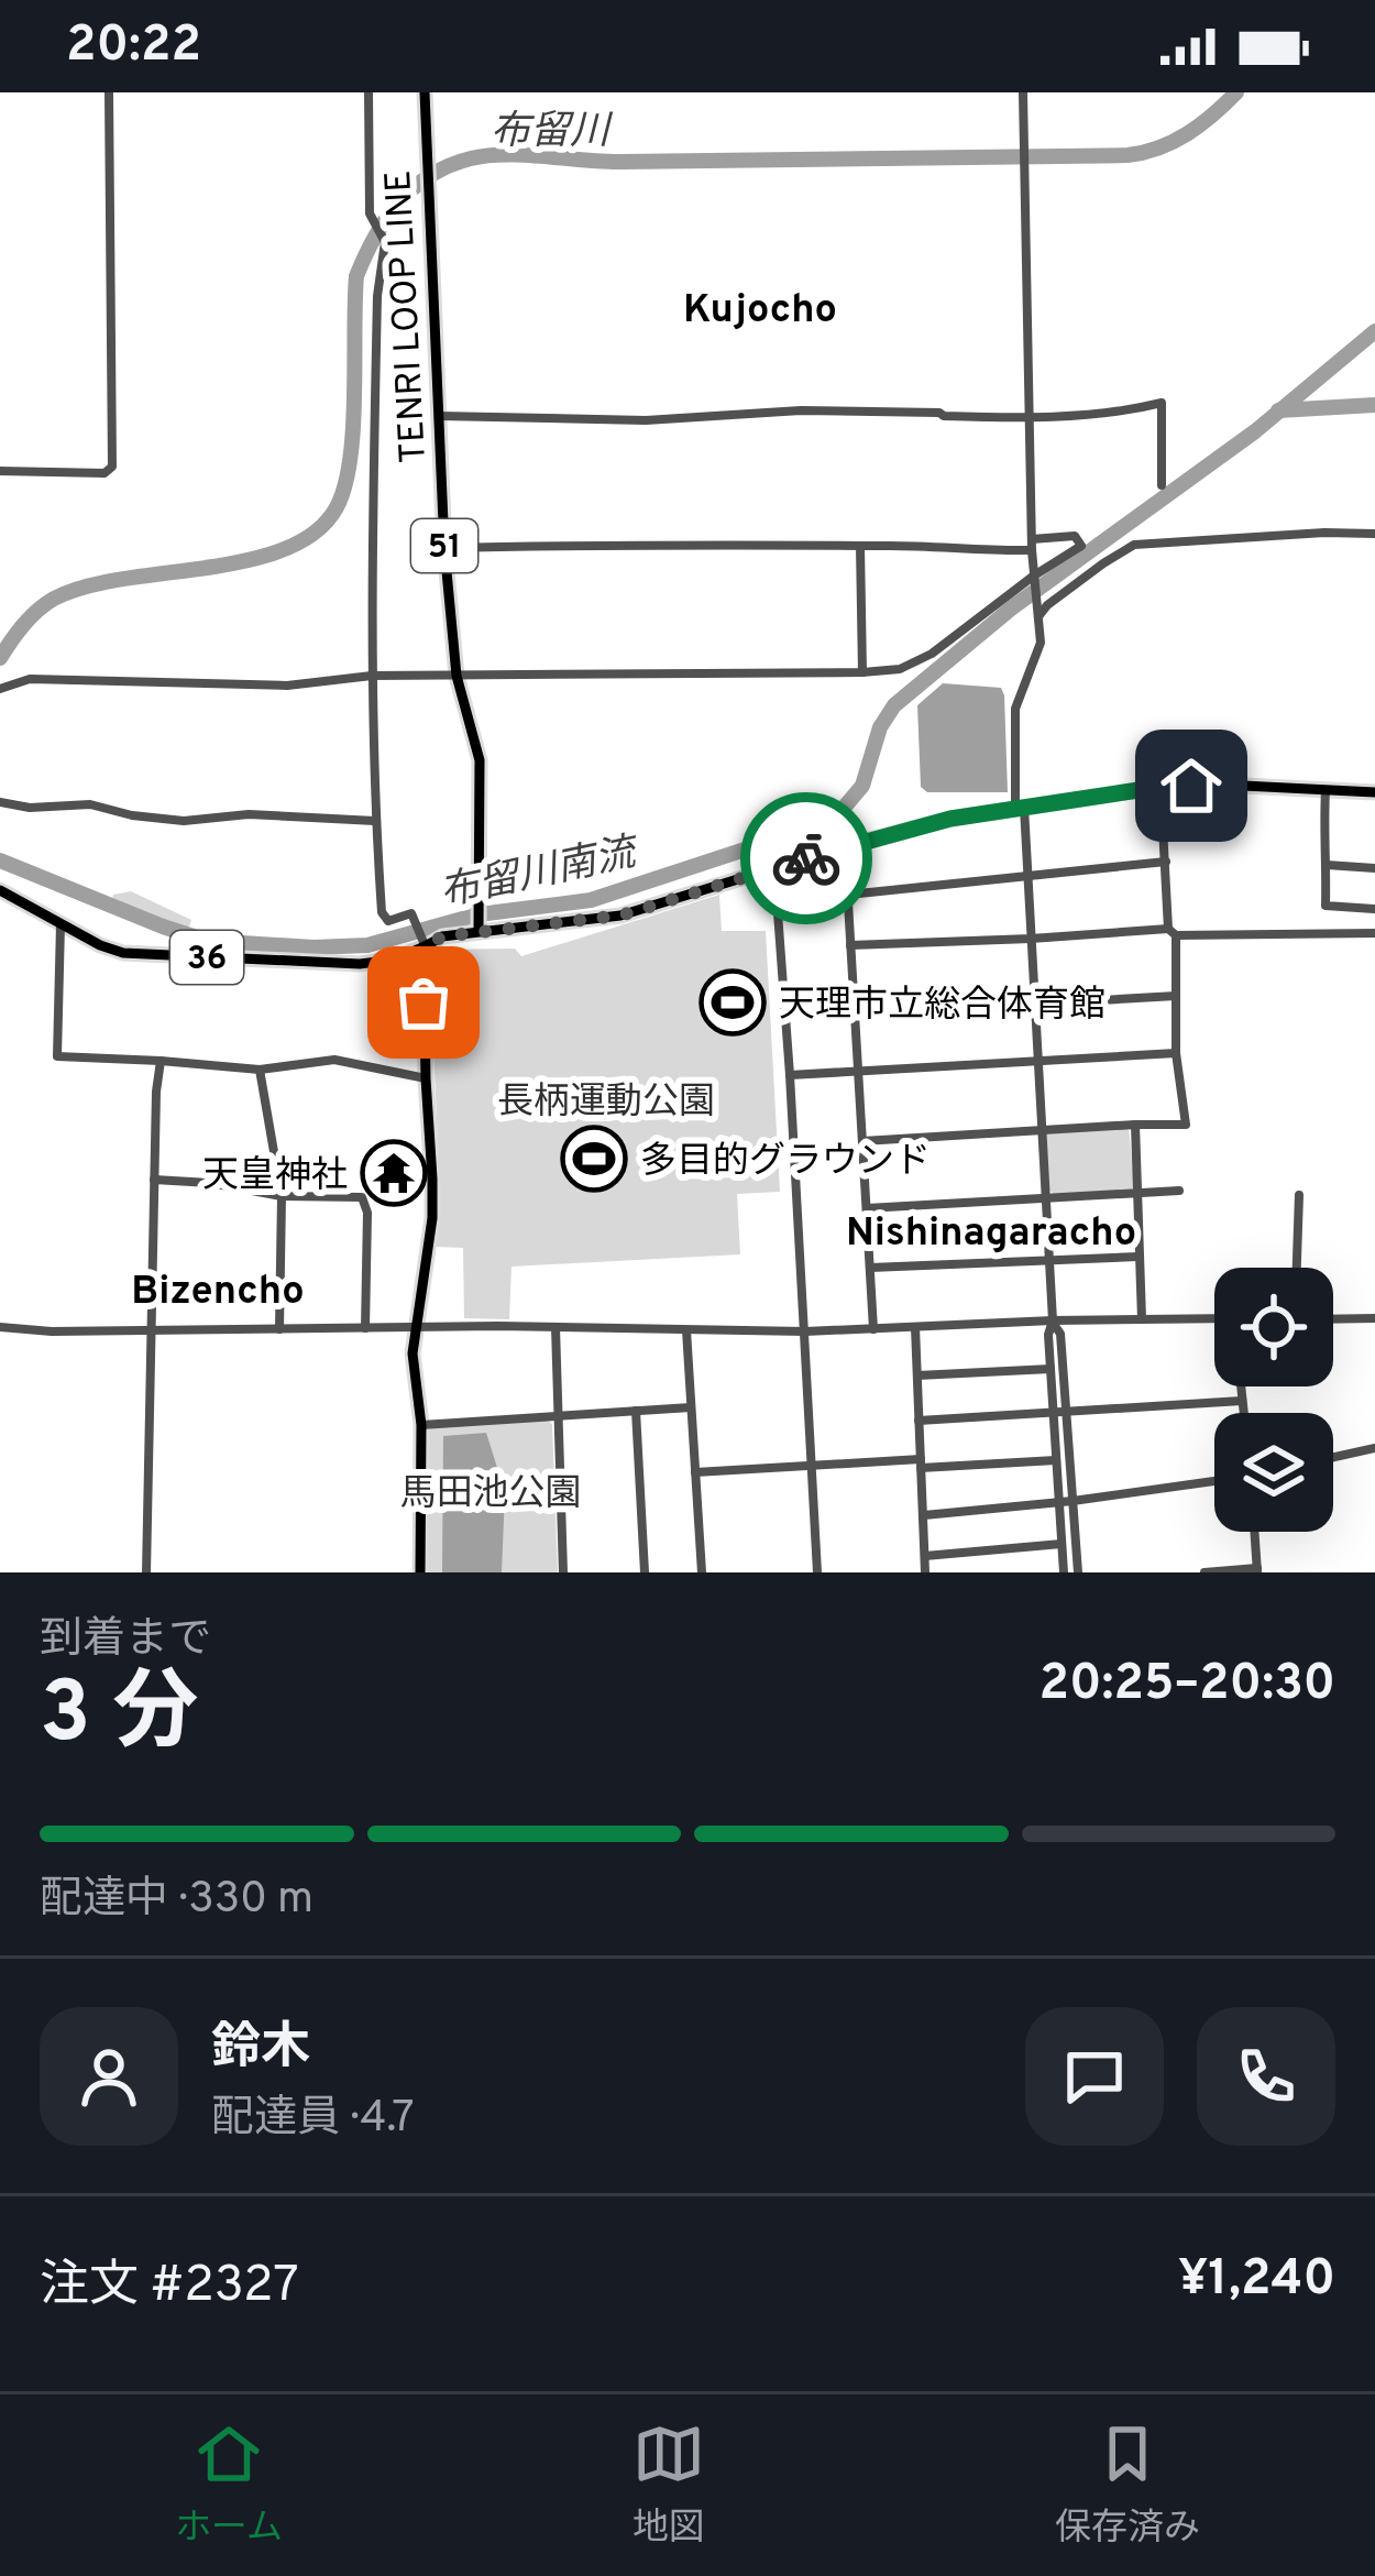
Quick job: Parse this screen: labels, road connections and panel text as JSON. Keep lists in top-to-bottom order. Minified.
{"streets":{"main road":["TENRI LOOP LINE","51","36"]},"crossings":[["TENRI LOOP LINE","36"]],"districts":["Kujocho","Nishinagaracho","Bizencho"],"water":["布留川","布留川南流"],"parks":["長柄運動公園","馬田池公園"],"places":{"sports":["天理市立総合体育館","多目的グラウンド"],"temple":["天皇神社"]},"page":{"status":"20:22","heading":["3 分","到着まで","20:25–20:30"],"panel":["鈴木","配達員 · 4.7","注文 #2327","¥1,240"],"bar":"配達中 · 330 m","tabs":["ホーム","地図","保存済み"]}}
